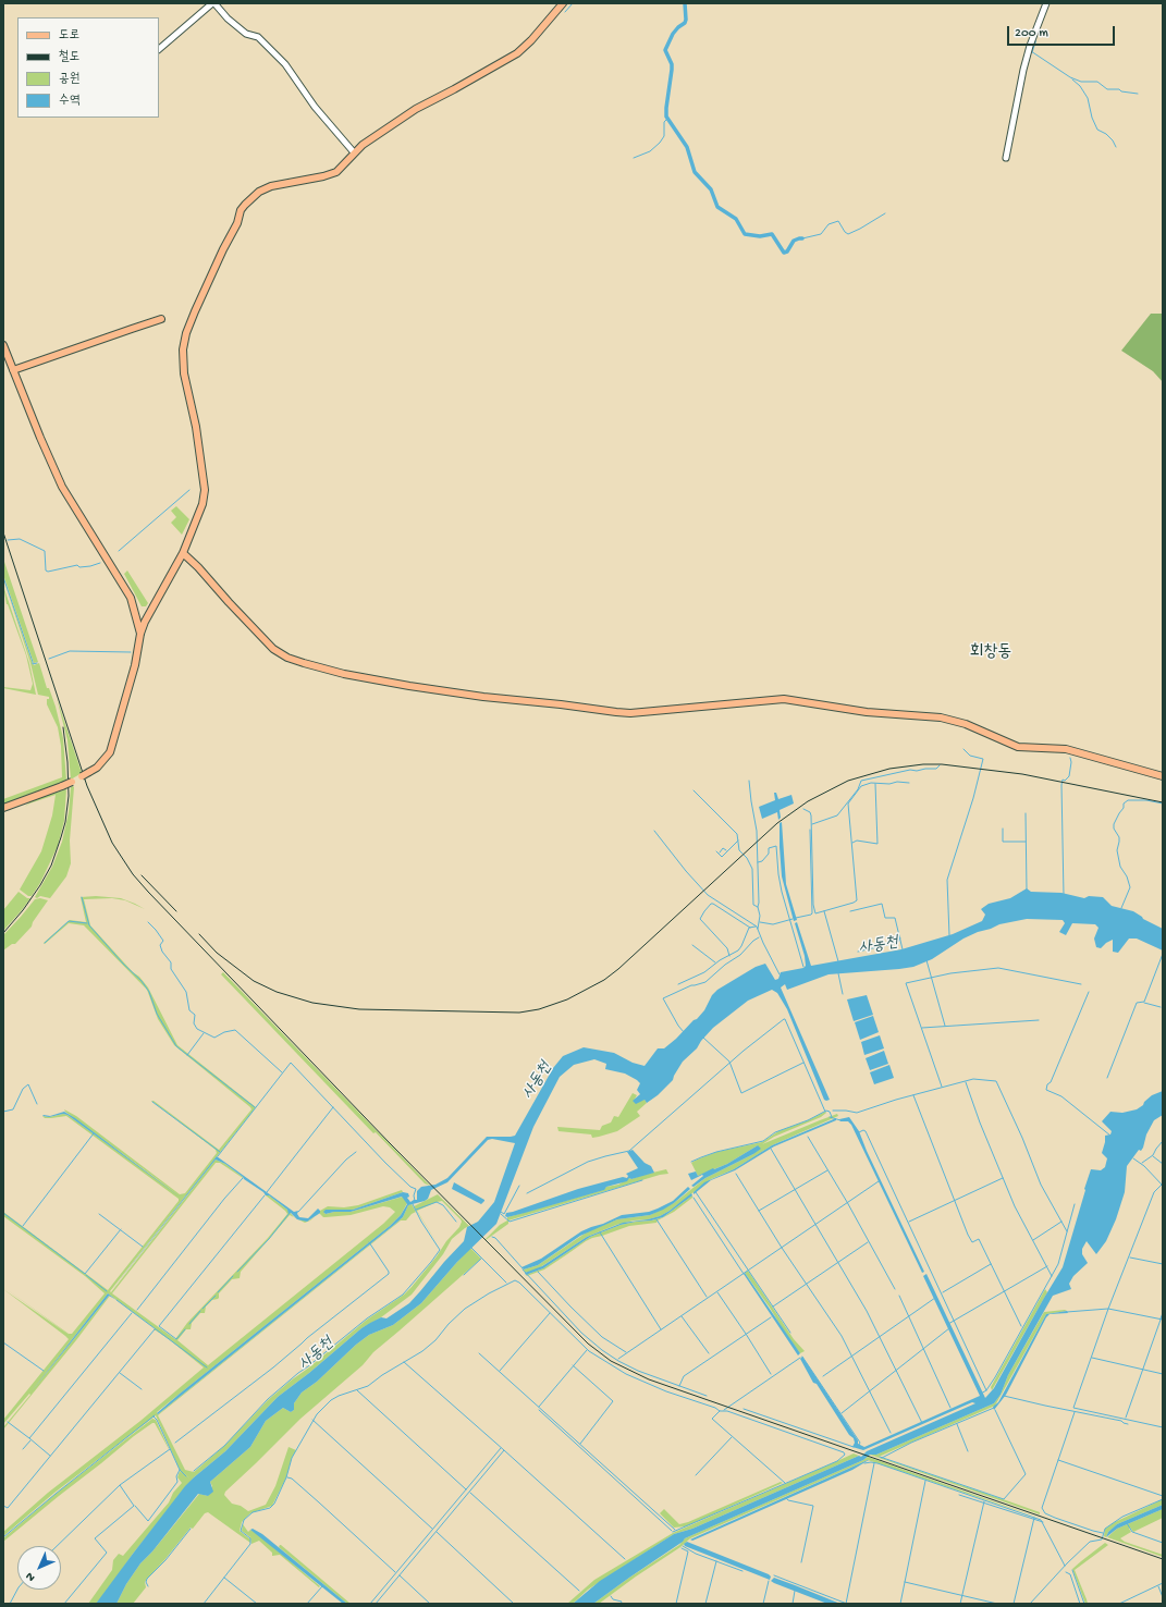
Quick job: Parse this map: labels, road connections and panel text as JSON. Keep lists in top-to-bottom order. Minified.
{"districts":["회창동"],"water":["사동천"],"legend":["도로","철도","공원","수역"],"scale_bar":"200 m","north":"bottom left"}
